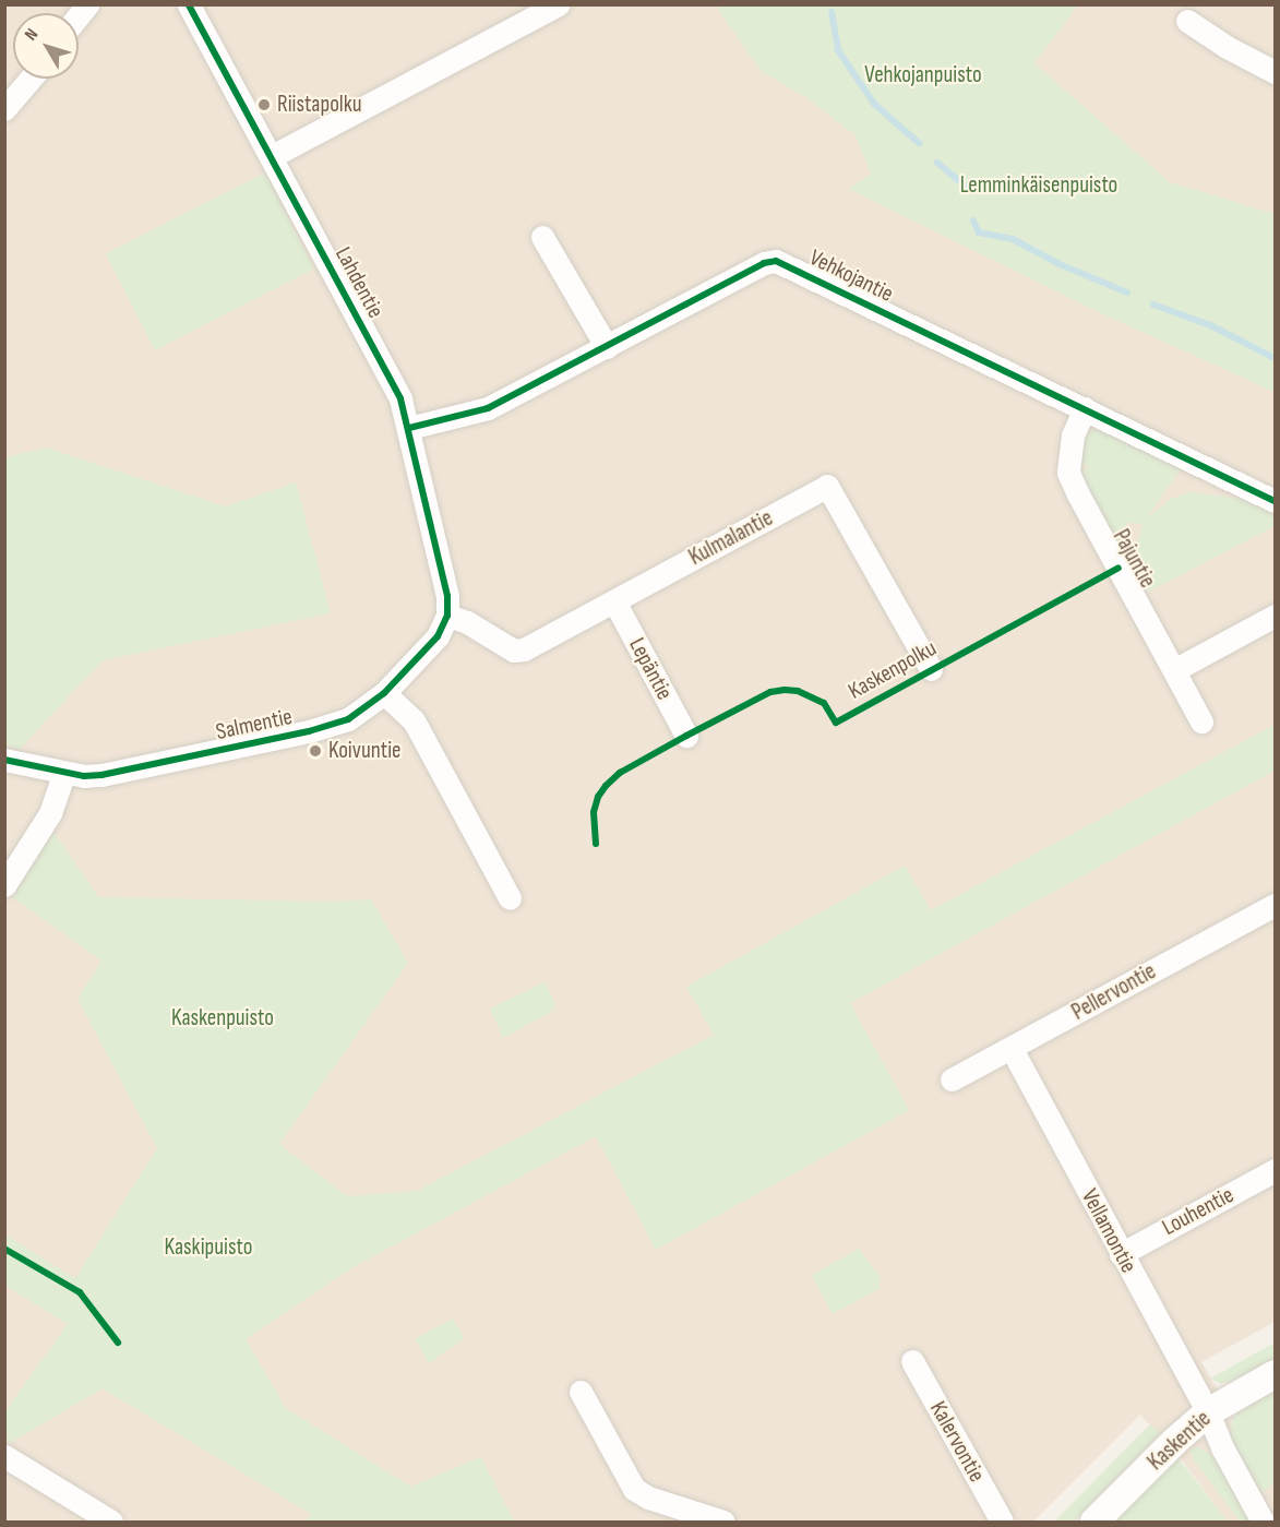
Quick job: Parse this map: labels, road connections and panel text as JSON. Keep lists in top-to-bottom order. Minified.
{"streets":{"street":["Vehkojantie","Lahdentie","Kulmalantie","Pajuntie","Lepäntie","Salmentie","Pellervontie","Louhentie","Vellamontie","Kaskentie","Kalervontie"],"cycle path":["Kaskenpolku"]},"crossings":[["Vehkojantie","Lahdentie"],["Vehkojantie","Pajuntie"],["Lahdentie","Kulmalantie"],["Lahdentie","Salmentie"],["Kulmalantie","Lepäntie"],["Kulmalantie","Salmentie"],["Pellervontie","Vellamontie"],["Louhentie","Vellamontie"],["Vellamontie","Kaskentie"]],"parks":["Vehkojanpuisto","Lemminkäisenpuisto","Kaskenpuisto","Kaskipuisto"],"places":["Riistapolku","Koivuntie"],"north":"top left"}
